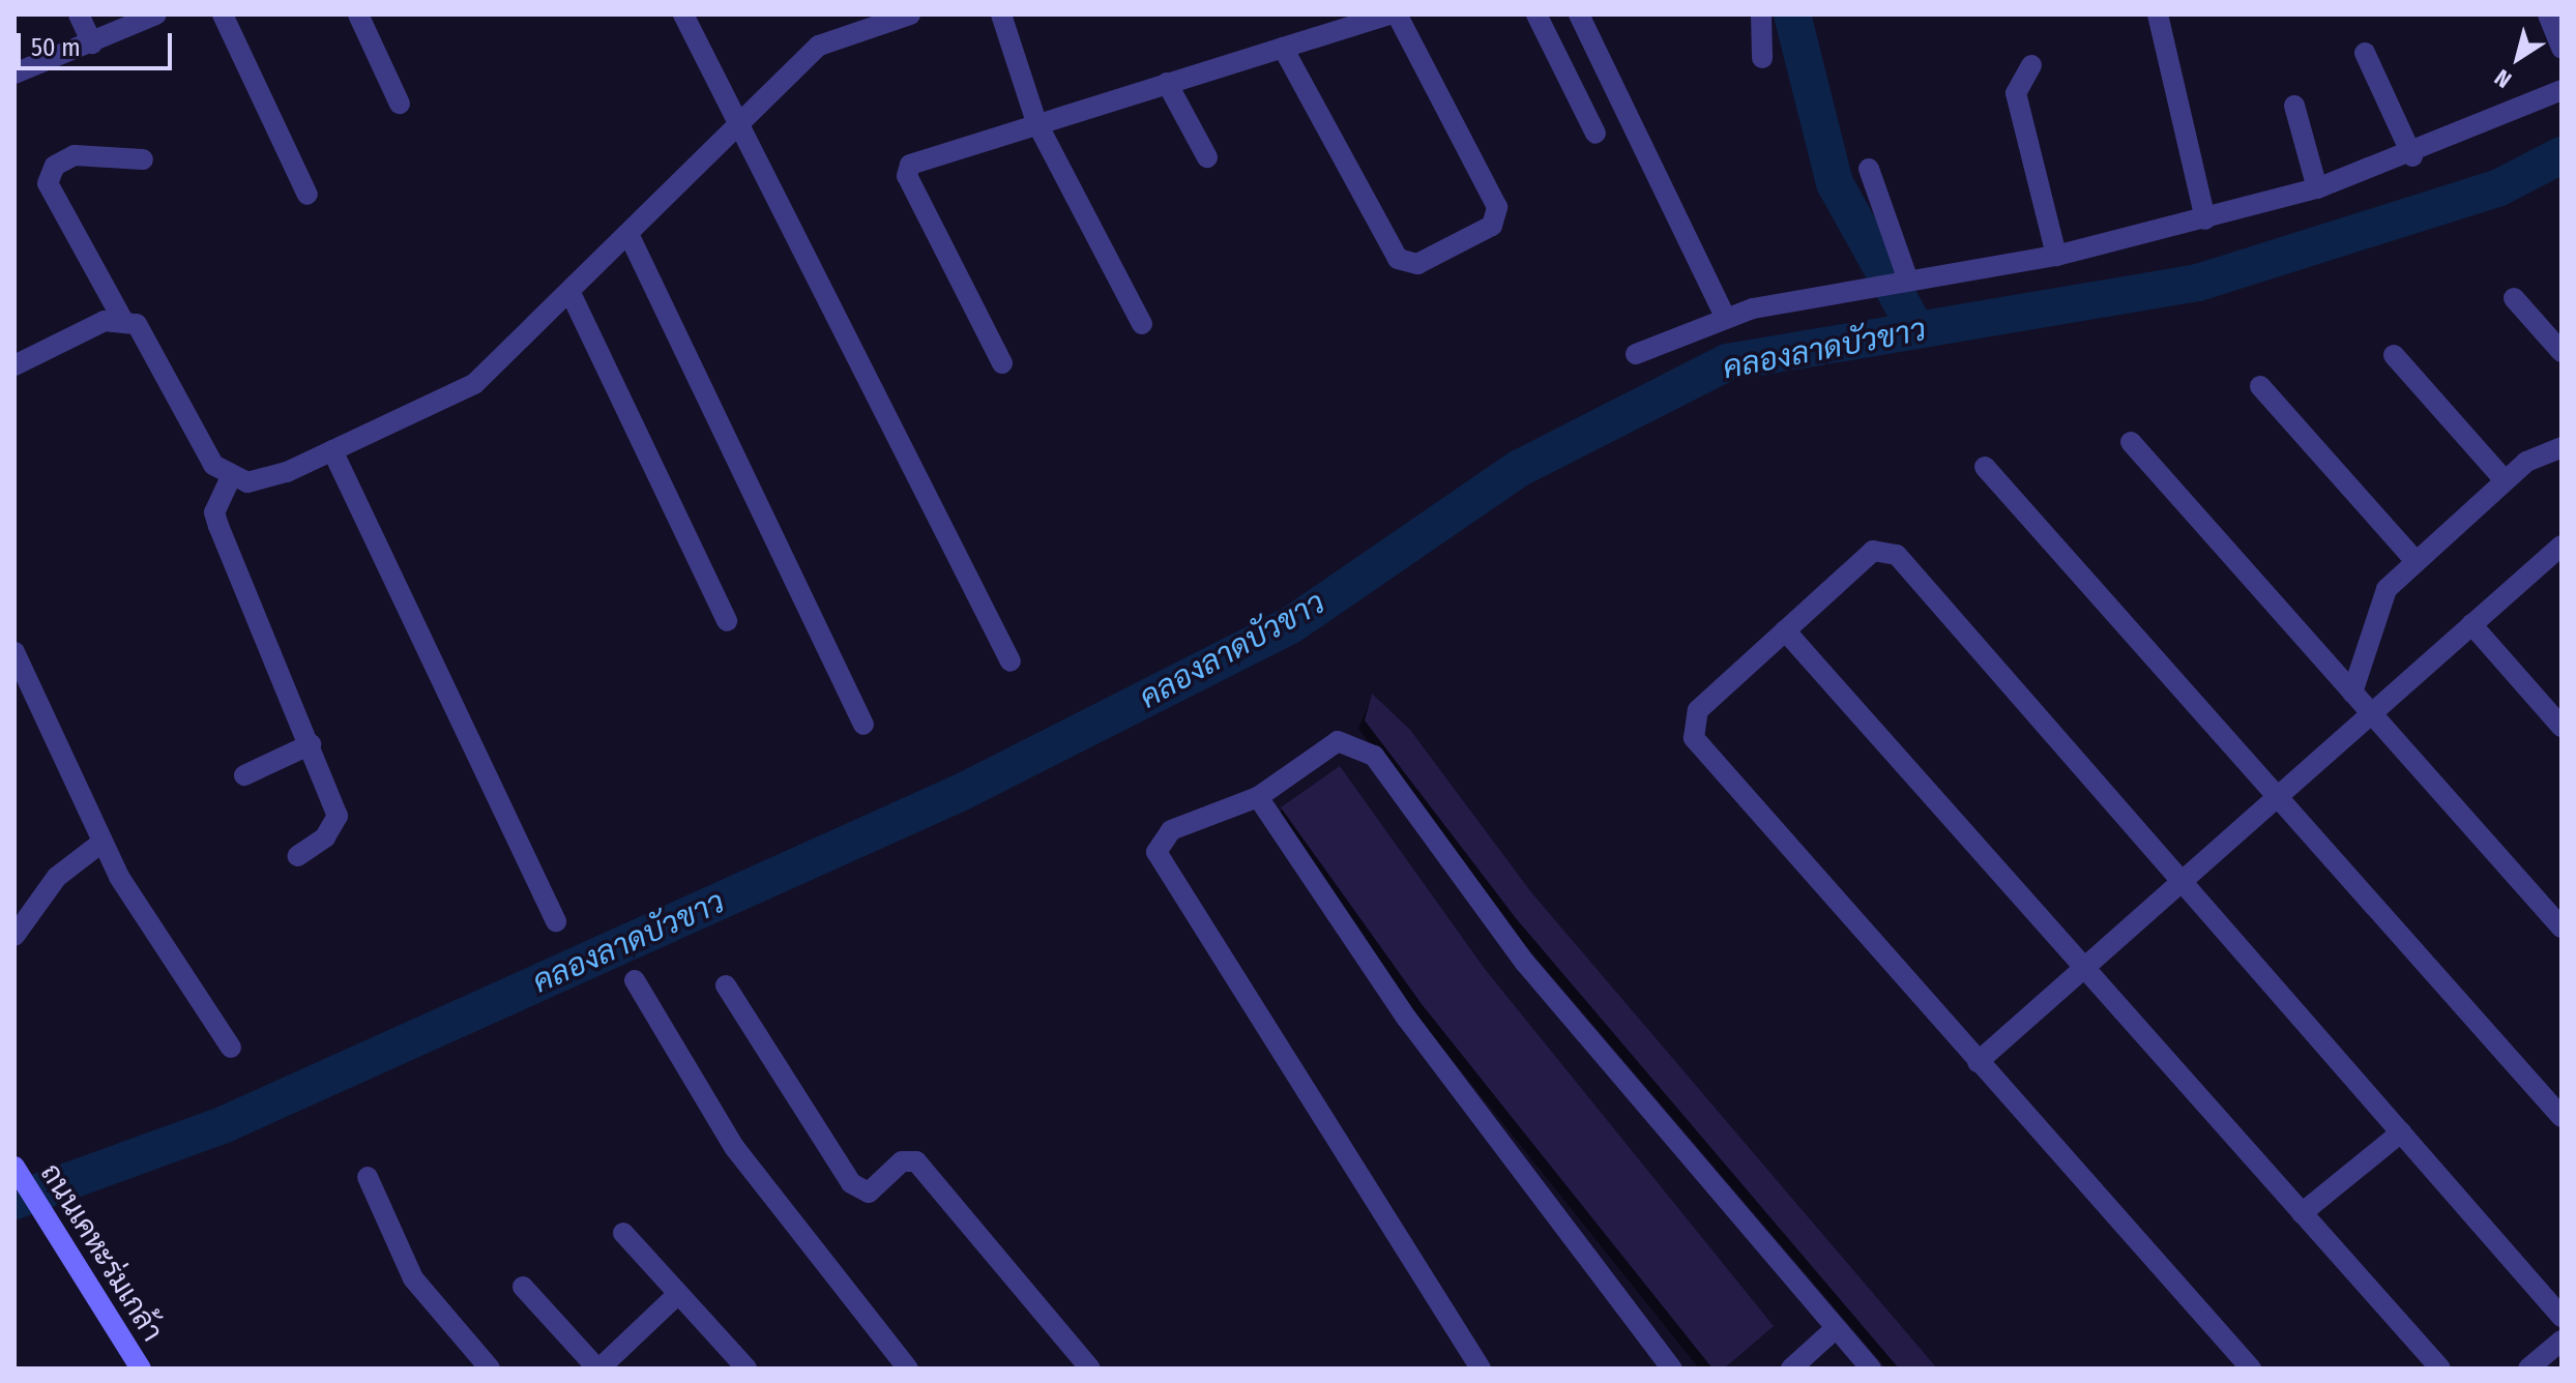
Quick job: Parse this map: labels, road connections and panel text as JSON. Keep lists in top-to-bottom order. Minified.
{"streets":{"street":["ถนนเคหะร่มเกล้า"]},"water":["คลองลาดบัวขาว"],"scale_bar":"50 m","north":"bottom left"}
